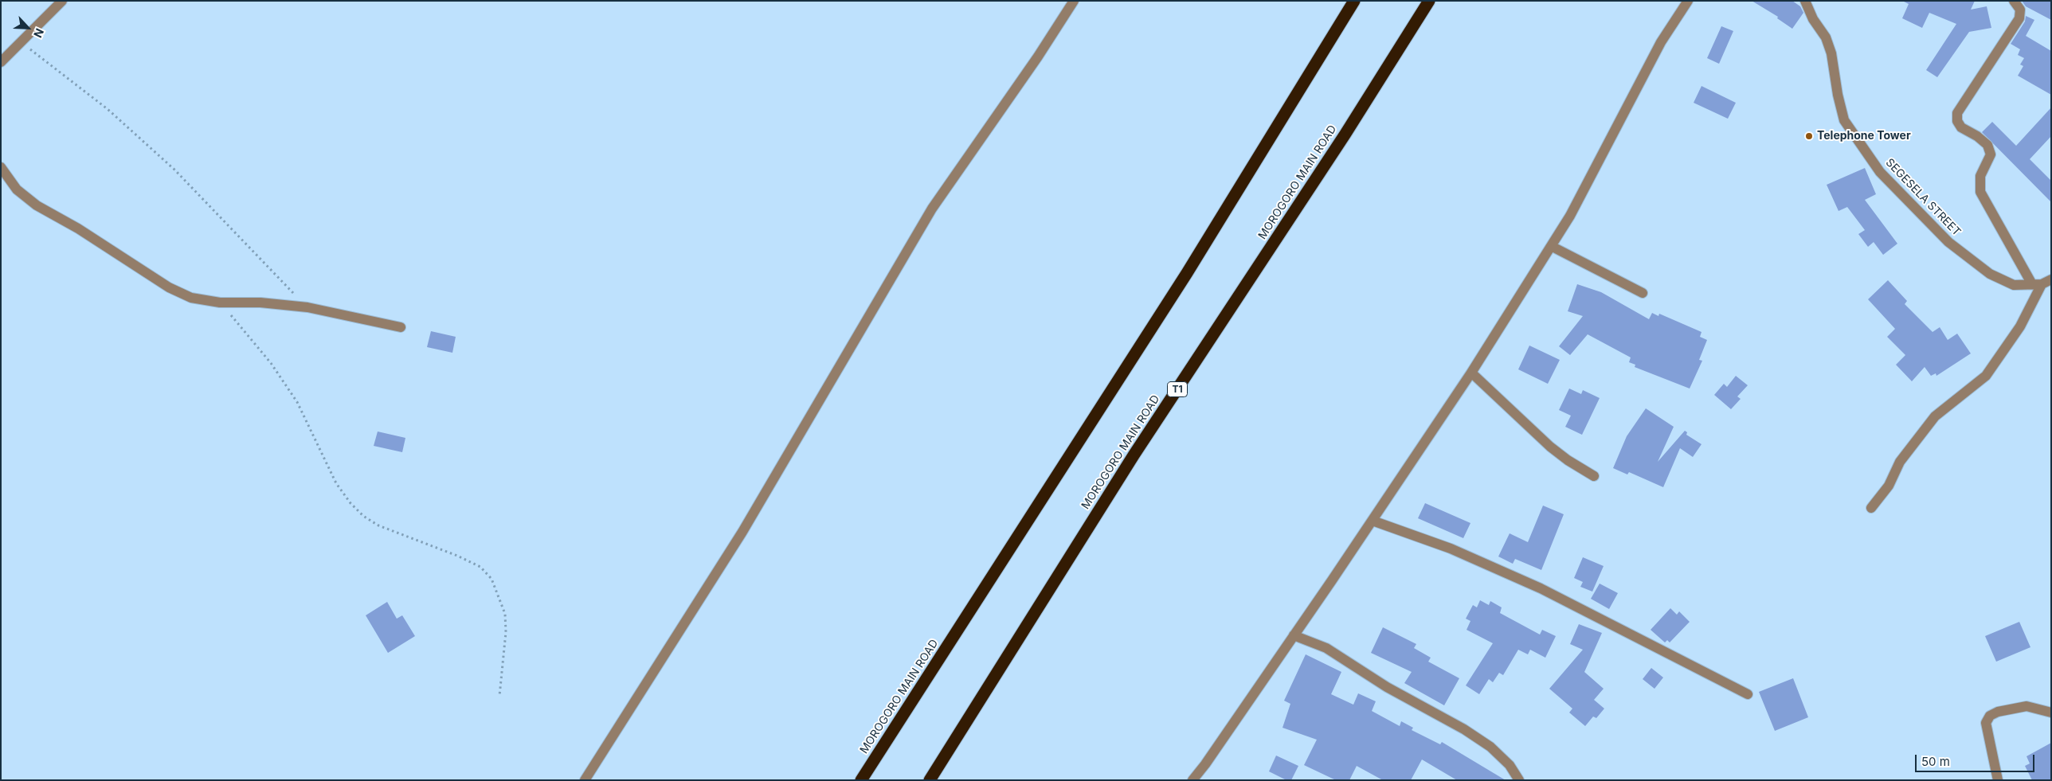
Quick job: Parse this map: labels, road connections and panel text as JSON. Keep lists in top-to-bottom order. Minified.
{"streets":{"highway":["MOROGORO MAIN ROAD","T1"],"street":["SEGESELA STREET"]},"places":["Telephone Tower"],"scale_bar":"50 m","north":"bottom right"}
